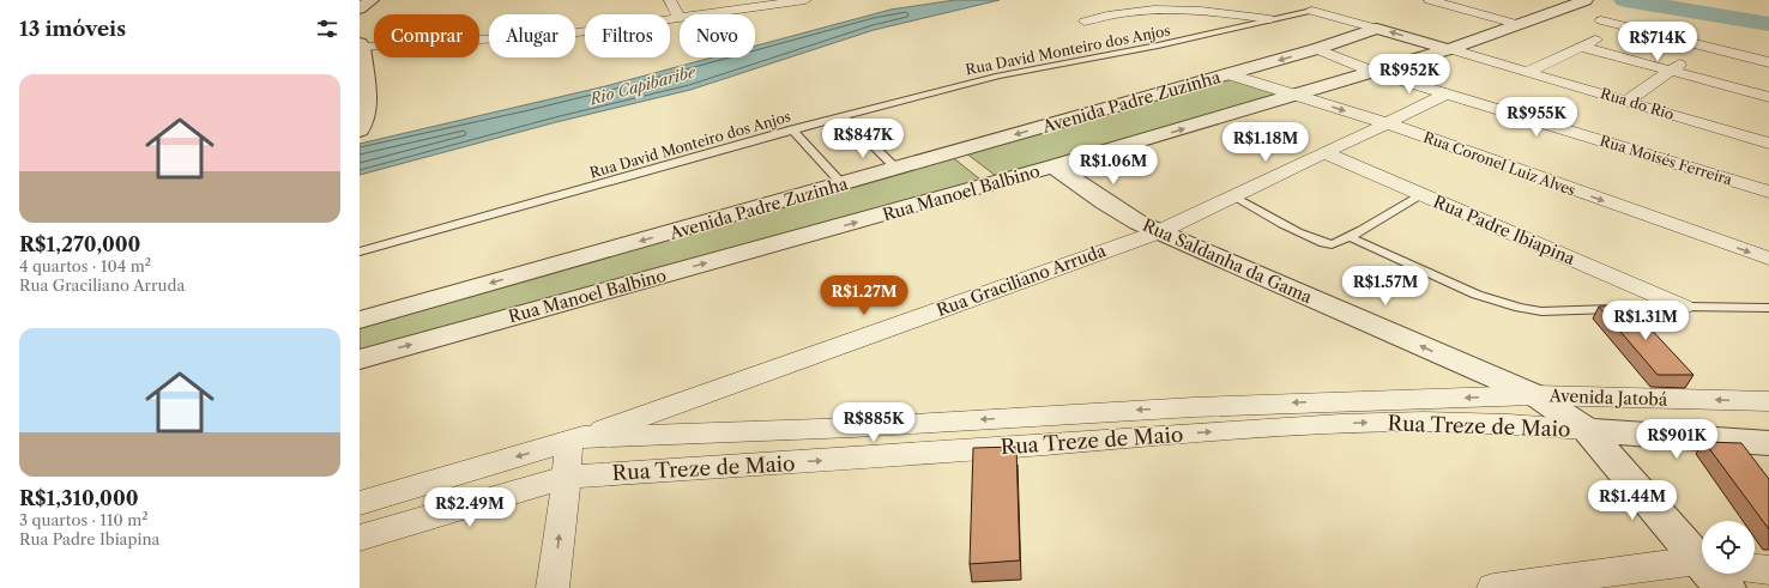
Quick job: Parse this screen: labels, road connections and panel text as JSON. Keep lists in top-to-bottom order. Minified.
{"streets":{"street":["Avenida Padre Zuzinha","Rua do Rio","Rua Moisés Ferreira","Rua Coronel Luiz Alves","Rua Manoel Balbino","Rua Padre Ibiapina","Rua Saldanha da Gama","Rua Graciliano Arruda","Avenida Jatobá","Rua Treze de Maio"],"lane":["Rua David Monteiro dos Anjos"]},"crossings":[["Rua David Monteiro dos Anjos","Rua do Rio"],["Avenida Padre Zuzinha","Rua do Rio"],["Avenida Padre Zuzinha","Rua Moisés Ferreira"],["Avenida Padre Zuzinha","Rua Coronel Luiz Alves"],["Rua do Rio","Rua Manoel Balbino"],["Rua Moisés Ferreira","Rua Manoel Balbino"],["Rua Moisés Ferreira","Rua Graciliano Arruda"],["Rua Coronel Luiz Alves","Rua Manoel Balbino"],["Rua Coronel Luiz Alves","Rua Graciliano Arruda"],["Rua Manoel Balbino","Rua Saldanha da Gama"],["Rua Padre Ibiapina","Rua Graciliano Arruda"],["Rua Saldanha da Gama","Rua Graciliano Arruda"],["Rua Saldanha da Gama","Avenida Jatobá"],["Rua Saldanha da Gama","Rua Treze de Maio"],["Rua Graciliano Arruda","Rua Treze de Maio"],["Avenida Jatobá","Rua Treze de Maio"]],"one_way":["Rua Saldanha da Gama"],"water":["Rio Capibaribe"],"page":{"heading":"13 imóveis","chip":["Comprar","Alugar","Filtros","Novo"],"price":["R$714K","R$952K","R$955K","R$847K","R$1.18M","R$1.06M","R$1.57M","R$1.27M","R$1.31M","R$885K","R$901K","R$1.44M","R$2.49M"],"list":[{"name":"R$1,270,000","note":"4 quartos · 104 m² · Rua Graciliano Arruda"},{"name":"R$1,310,000","note":"3 quartos · 110 m² · Rua Padre Ibiapina"}]}}
